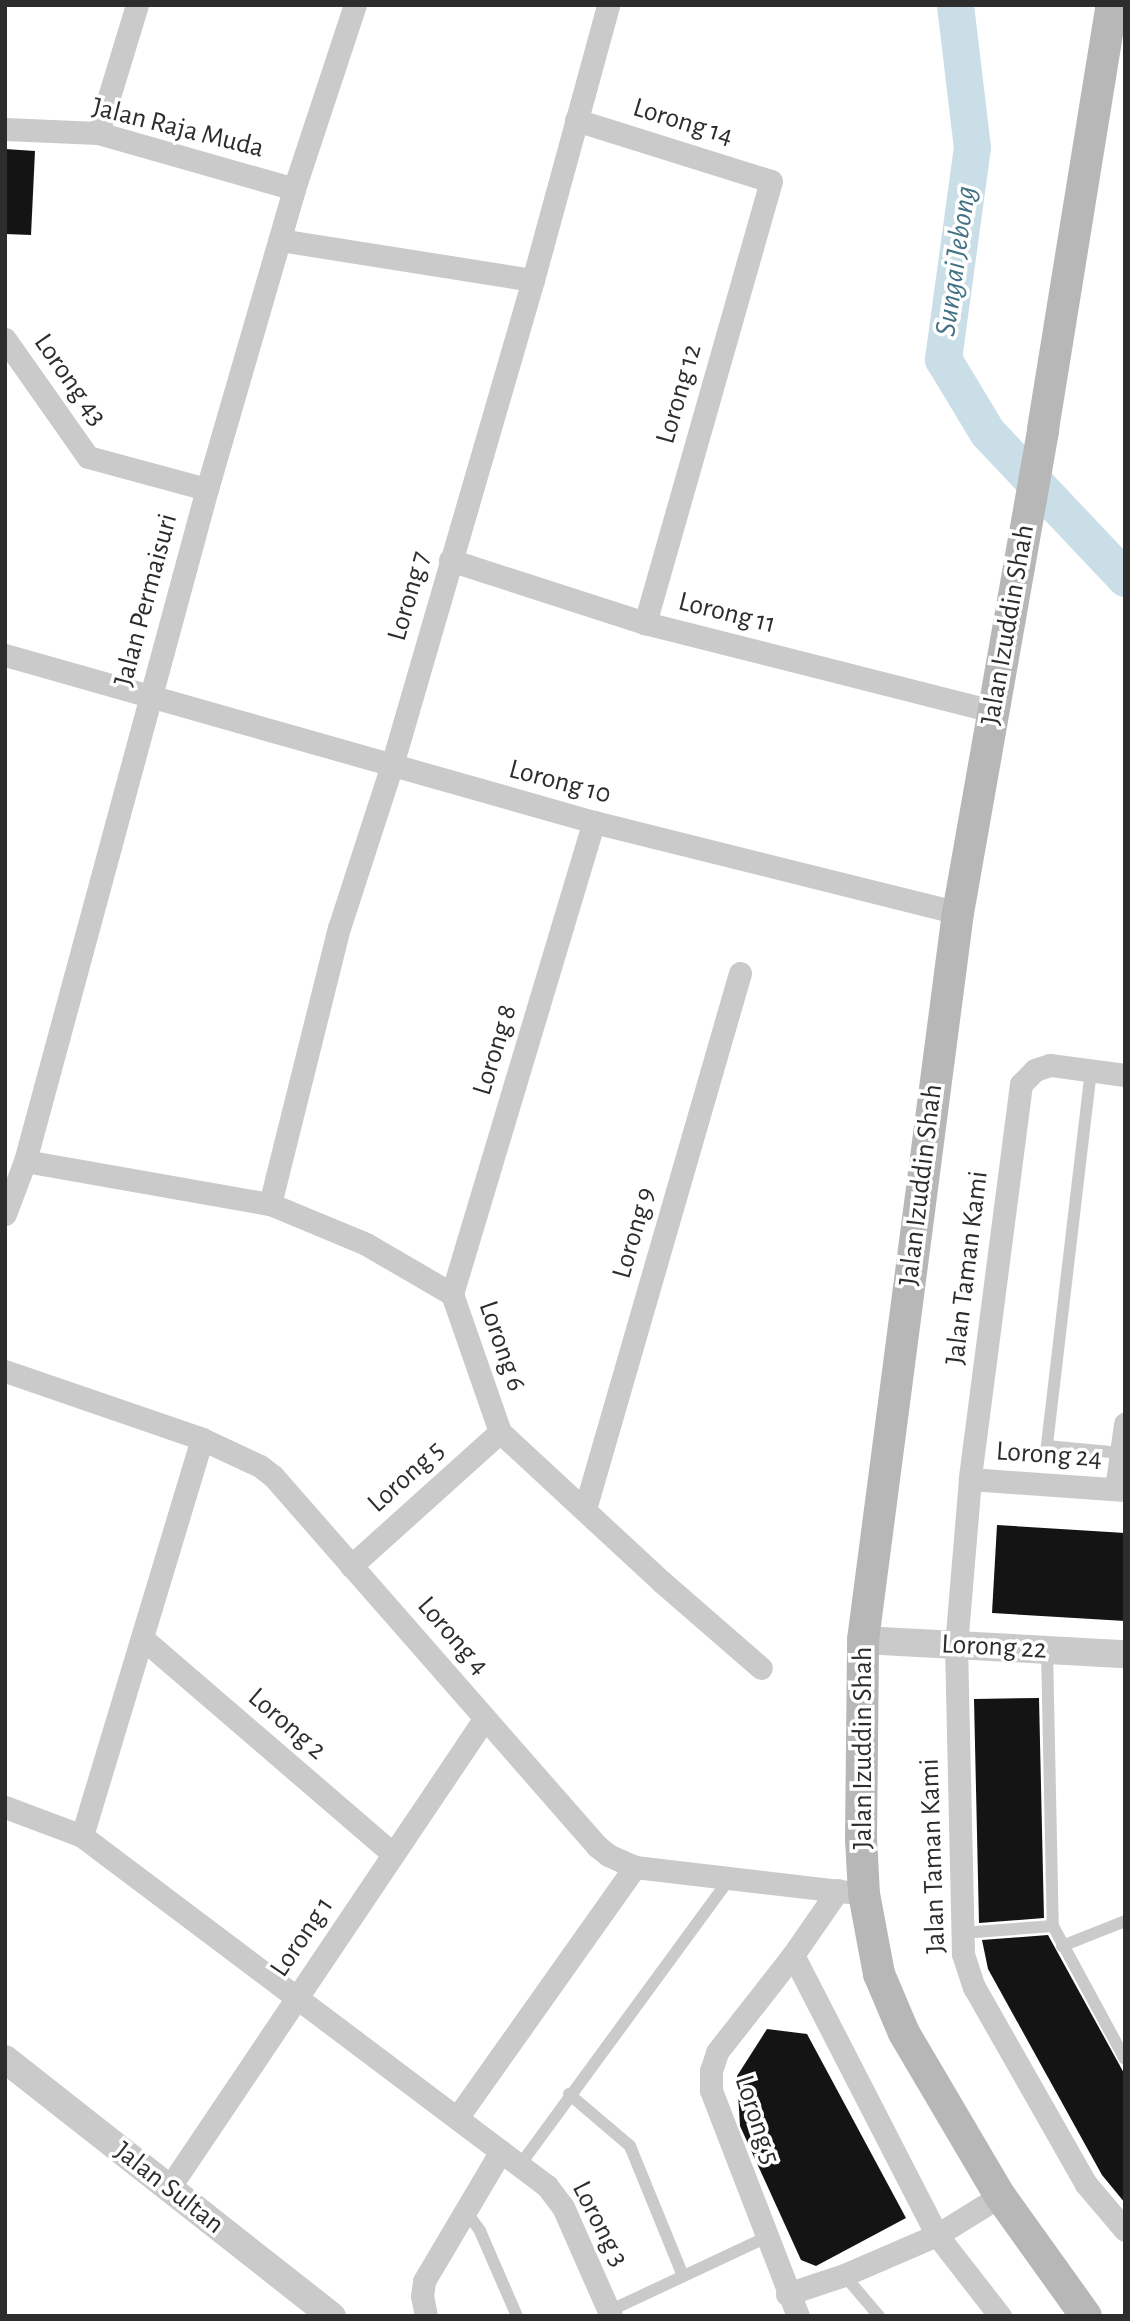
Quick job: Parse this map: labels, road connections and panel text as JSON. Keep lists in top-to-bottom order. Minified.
{"streets":{"main road":["Jalan Izuddin Shah"],"street":["Lorong 14","Jalan Raja Muda","Lorong 43","Lorong 12","Lorong 7","Jalan Permaisuri","Lorong 11","Lorong 10","Lorong 8","Lorong 9","Jalan Taman Kami","Lorong 6","Lorong 24","Lorong 5","Lorong 4","Lorong 22","Lorong 2","Lorong 1","Jalan Sultan","Lorong 3"]},"crossings":[["Lorong 14","Lorong 12"],["Lorong 14","Lorong 7"],["Jalan Raja Muda","Jalan Permaisuri"],["Lorong 43","Jalan Permaisuri"],["Lorong 12","Lorong 11"],["Lorong 7","Lorong 11"],["Lorong 7","Lorong 10"],["Lorong 7","Lorong 6"],["Jalan Permaisuri","Lorong 10"],["Jalan Permaisuri","Lorong 6"],["Lorong 11","Jalan Izuddin Shah"],["Jalan Izuddin Shah","Lorong 10"],["Jalan Izuddin Shah","Lorong 5"],["Jalan Izuddin Shah","Lorong 4"],["Jalan Izuddin Shah","Lorong 22"],["Lorong 10","Lorong 8"],["Lorong 8","Lorong 6"],["Lorong 9","Lorong 6"],["Jalan Taman Kami","Lorong 24"],["Jalan Taman Kami","Lorong 22"],["Lorong 6","Lorong 5"],["Lorong 5","Lorong 4"],["Lorong 4","Lorong 1"],["Lorong 2","Lorong 1"],["Lorong 1","Jalan Sultan"],["Lorong 1","Lorong 3"]],"water":["Sungai Jebong"]}
